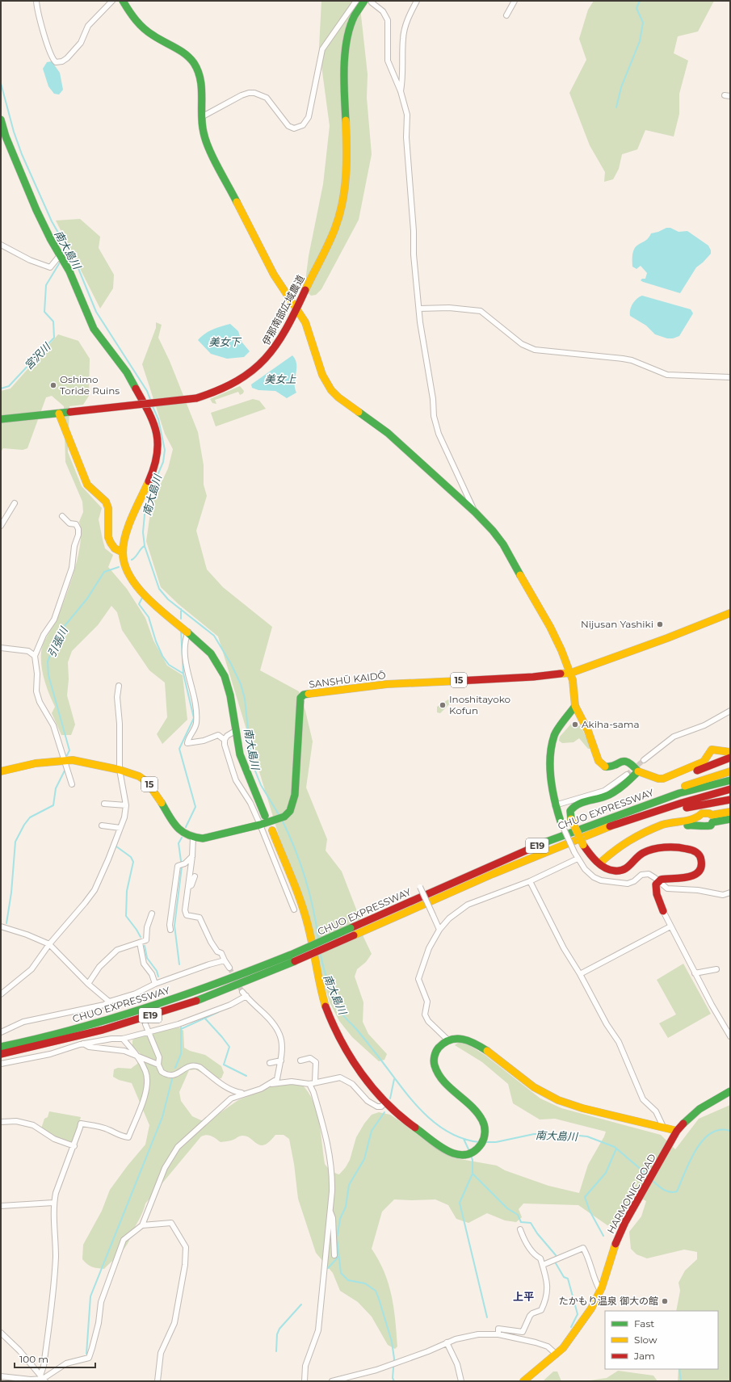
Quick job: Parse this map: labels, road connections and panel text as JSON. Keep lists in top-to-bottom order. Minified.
{"streets":{"main road":["伊那南部広域農道","SANSHŪ KAIDŌ","15","CHUO EXPRESSWAY","E19","HARMONIC ROAD"]},"crossings":[["SANSHŪ KAIDŌ","15"]],"districts":["上平"],"water":["南大島川","美女下","宮沢川","美女上","引張川"],"places":["Oshimo Toride Ruins","Nijusan Yashiki","Inoshitayoko Kofun","Akiha-sama","たかもり温泉 御大の館"],"legend":["Fast","Slow","Jam"],"scale_bar":"100 m"}
